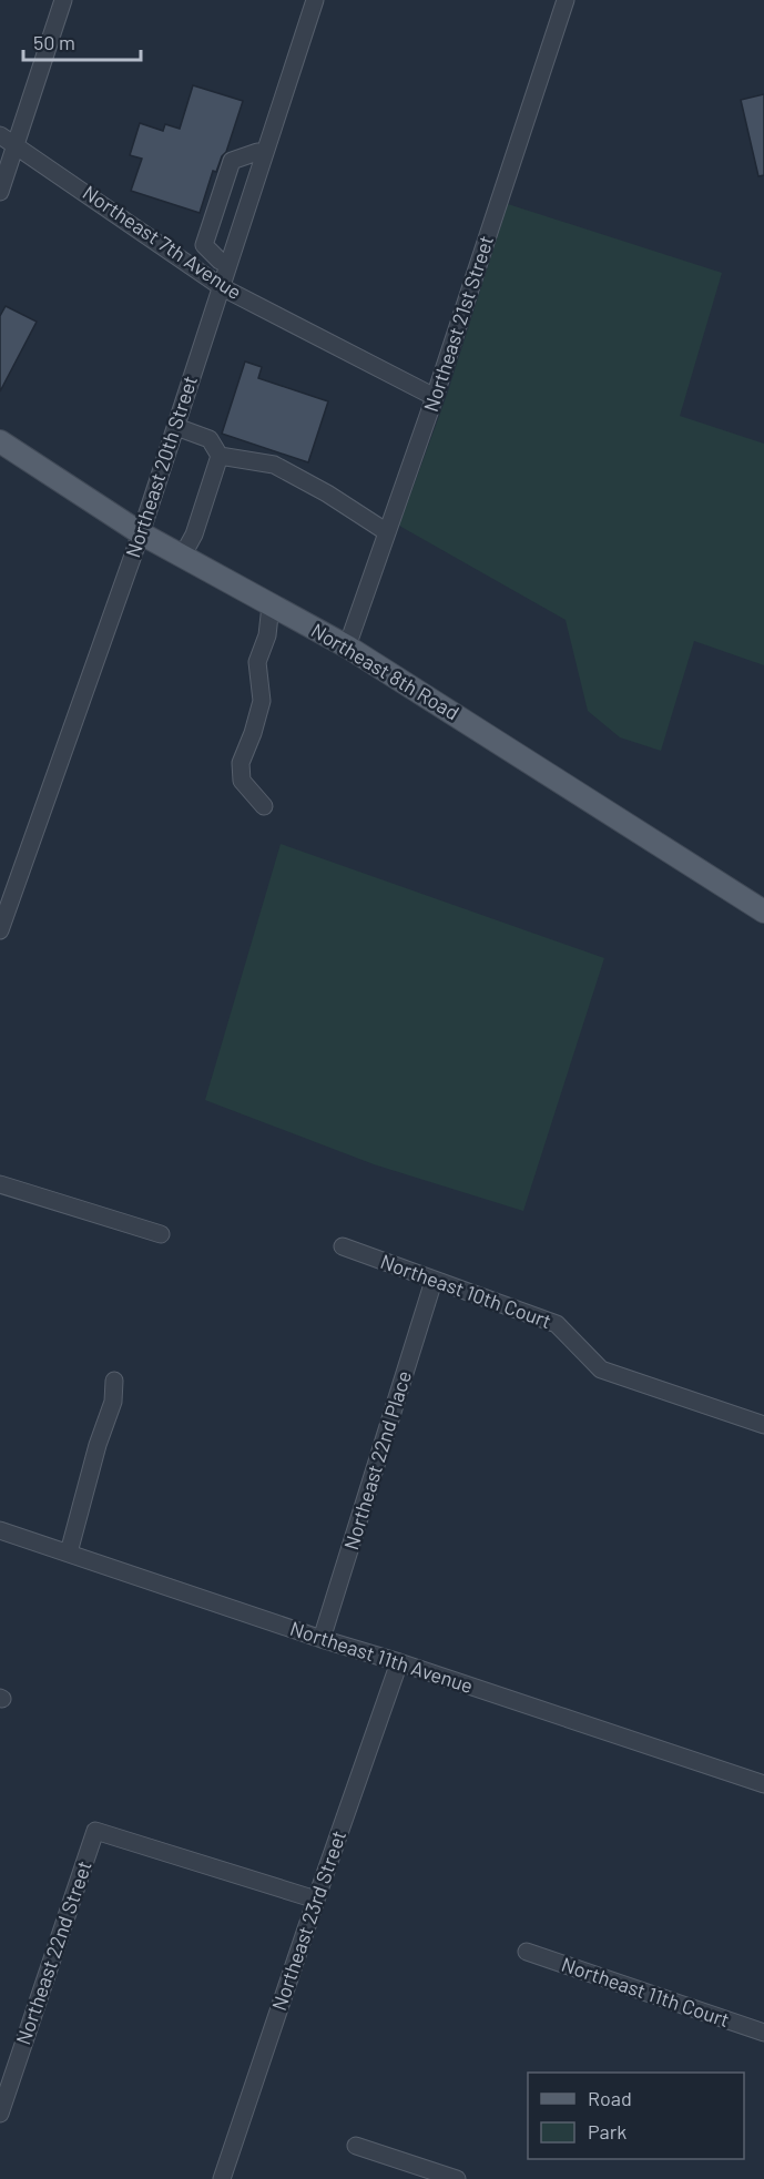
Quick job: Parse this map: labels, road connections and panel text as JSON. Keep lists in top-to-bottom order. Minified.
{"streets":{"main road":["Northeast 8th Road"],"street":["Northeast 7th Avenue","Northeast 21st Street","Northeast 20th Street","Northeast 10th Court","Northeast 22nd Place","Northeast 11th Avenue","Northeast 23rd Street","Northeast 22nd Street","Northeast 11th Court"]},"crossings":[["Northeast 7th Avenue","Northeast 21st Street"],["Northeast 7th Avenue","Northeast 20th Street"],["Northeast 21st Street","Northeast 8th Road"],["Northeast 20th Street","Northeast 8th Road"],["Northeast 10th Court","Northeast 22nd Place"],["Northeast 22nd Place","Northeast 11th Avenue"],["Northeast 11th Avenue","Northeast 23rd Street"],["Northeast 23rd Street","Northeast 22nd Street"]],"legend":["Road","Park"],"scale_bar":"50 m"}
